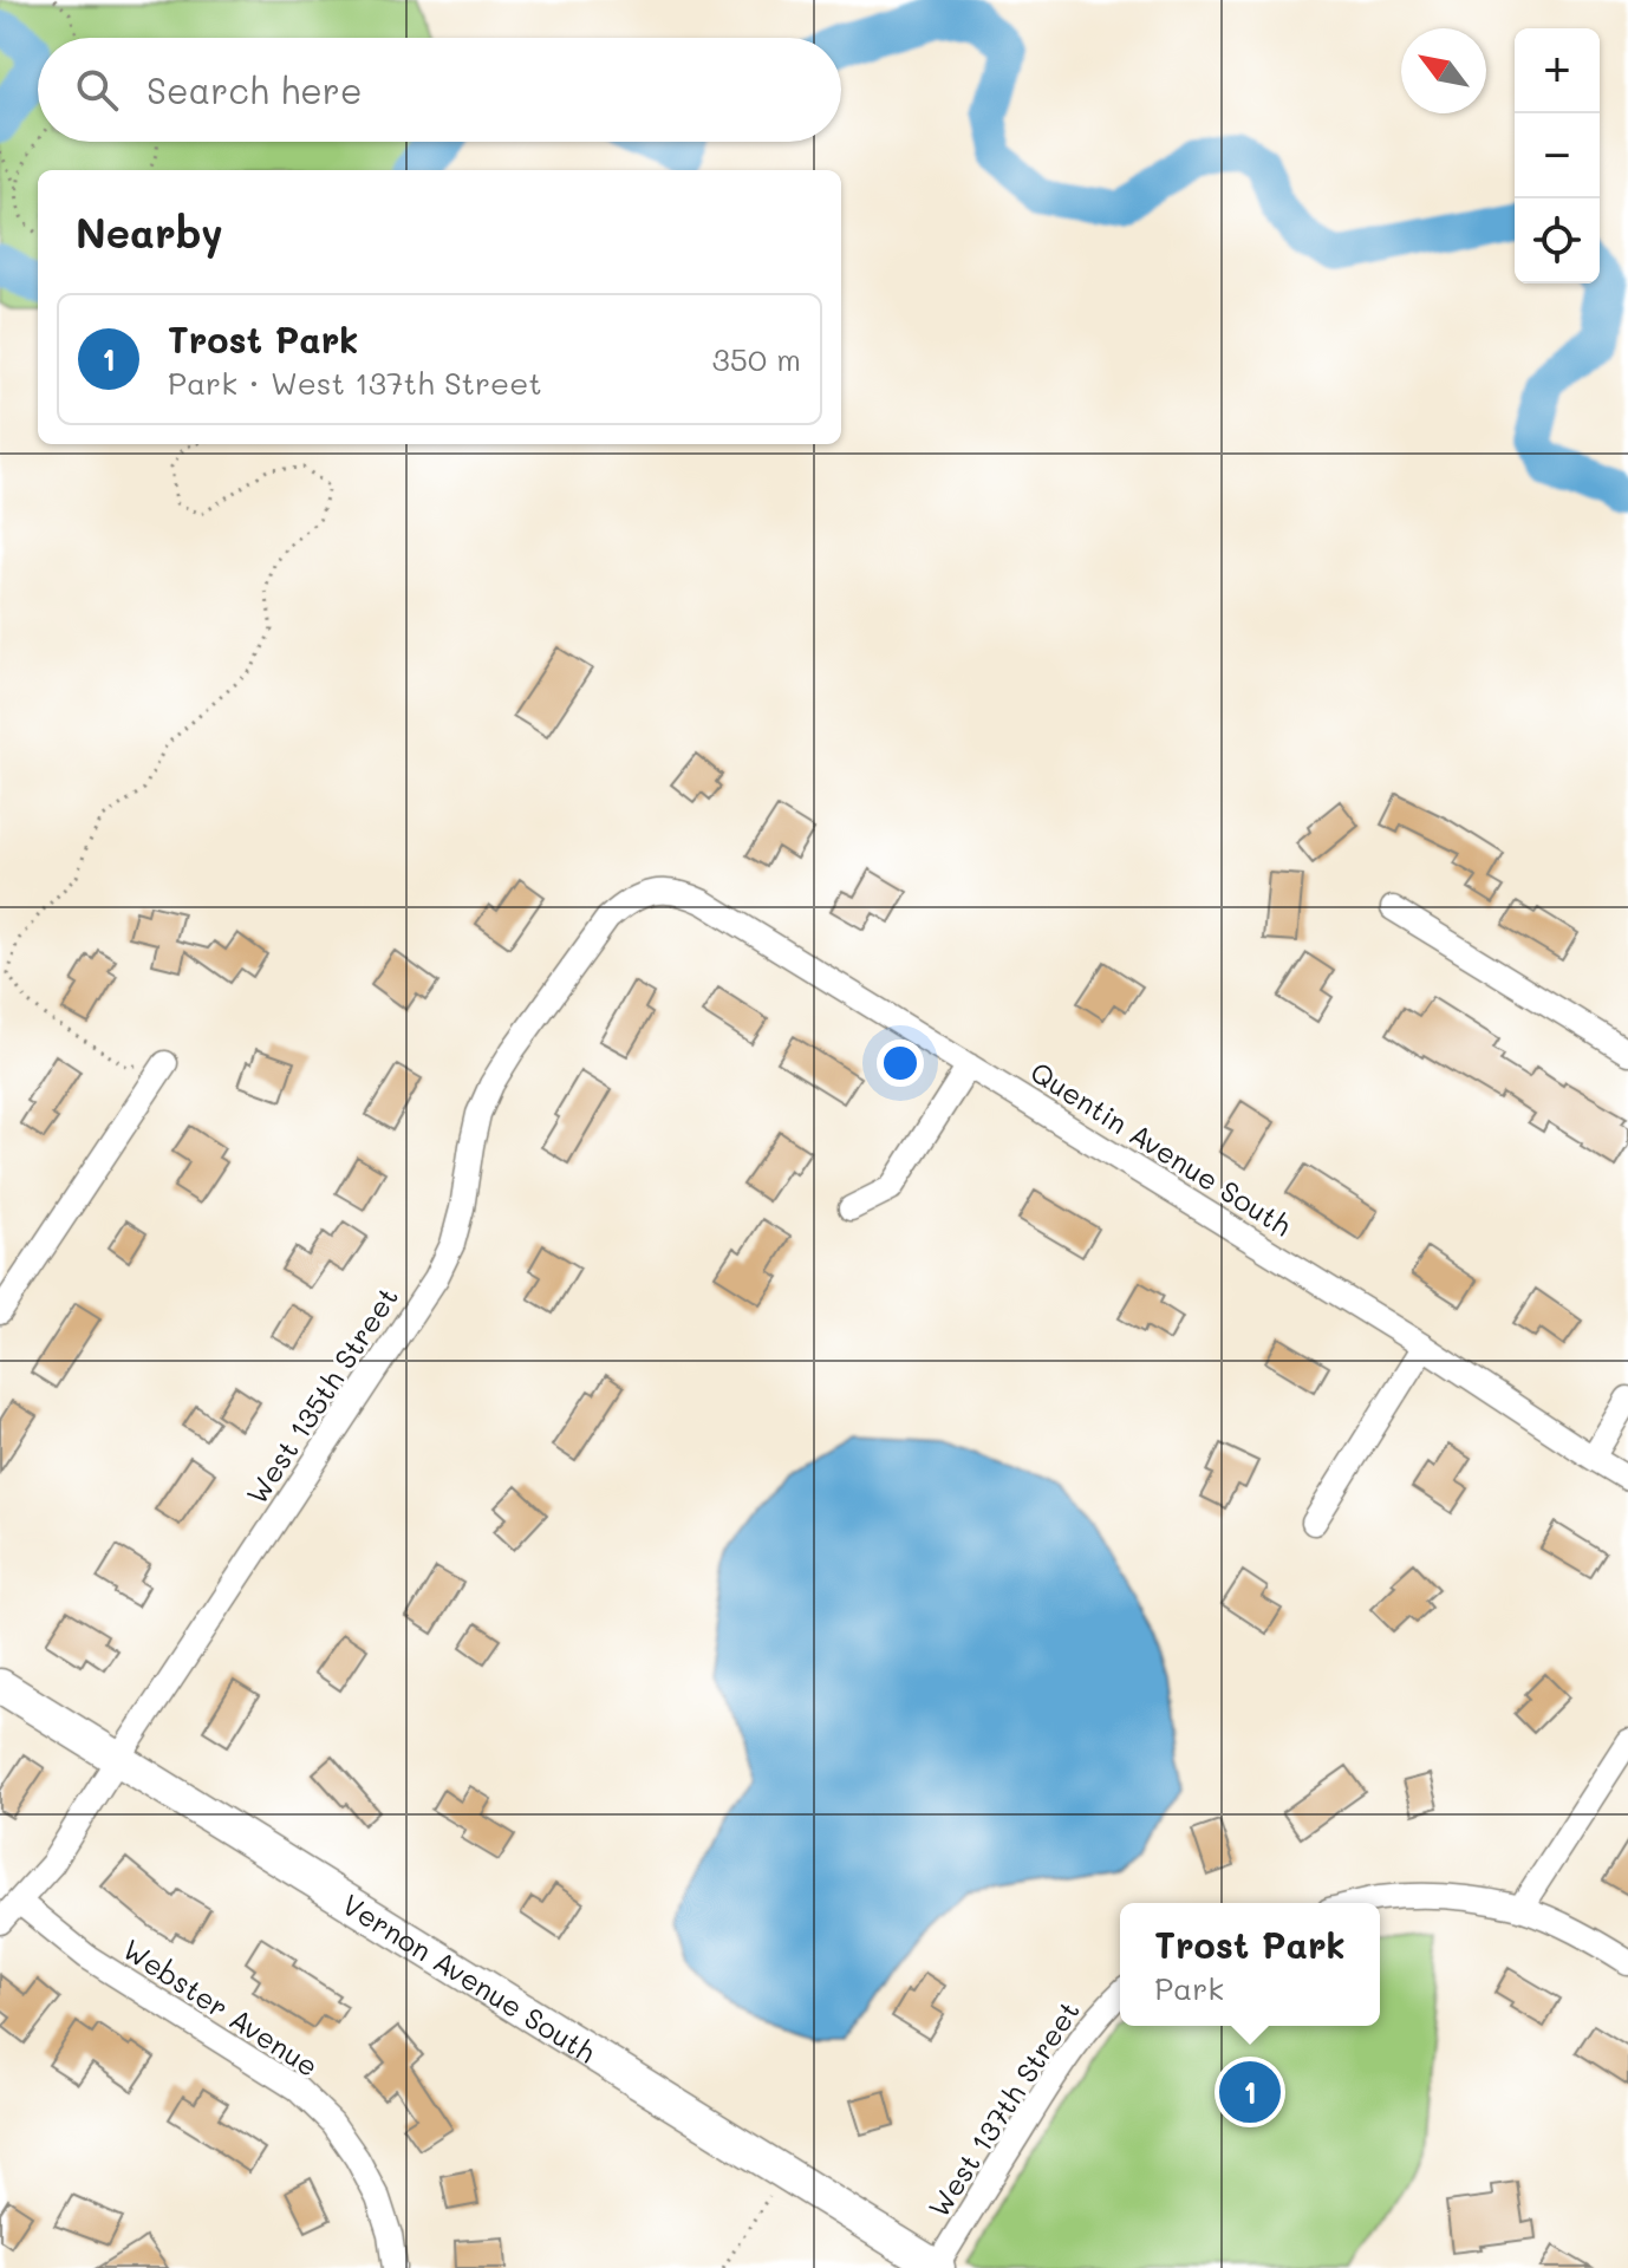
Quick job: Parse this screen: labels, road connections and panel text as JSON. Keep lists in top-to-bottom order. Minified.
{"streets":{"street":["Quentin Avenue South","West 135th Street","Vernon Avenue South","Webster Avenue","West 137th Street"]},"crossings":[["Quentin Avenue South","West 135th Street"],["West 135th Street","Vernon Avenue South"],["West 135th Street","Webster Avenue"],["Vernon Avenue South","West 137th Street"]],"north":"top left","page":{"map_buttons":["+","−"],"search":"Search here","heading":"Nearby","list":[{"mark":"1","name":"Trost Park","note":"Park · West 137th Street","value":"350 m"}],"popup":["Trost Park","Park"],"pins":"1"}}
